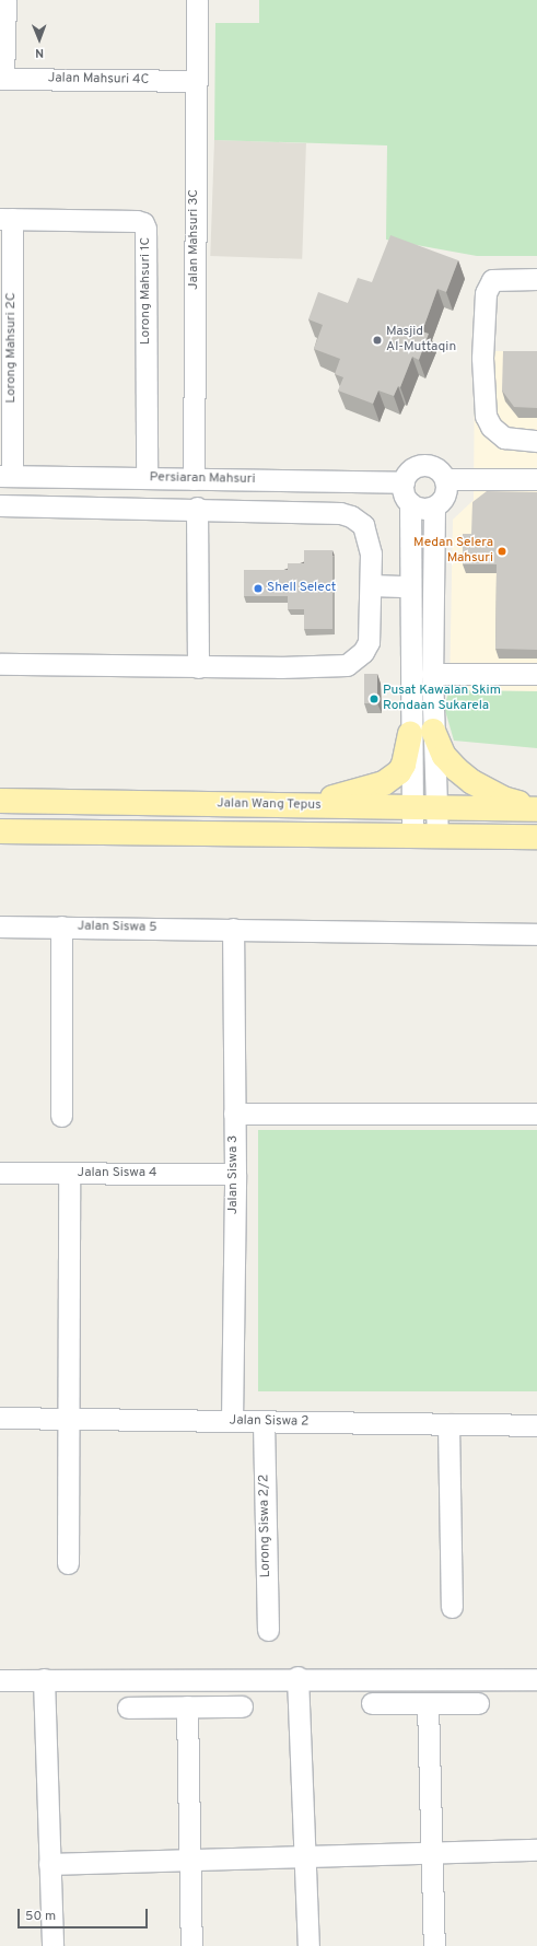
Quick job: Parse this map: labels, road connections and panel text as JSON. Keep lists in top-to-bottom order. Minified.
{"streets":{"main road":["Jalan Wang Tepus"],"street":["Jalan Mahsuri 4C","Jalan Mahsuri 3C","Lorong Mahsuri 1C","Lorong Mahsuri 2C","Persiaran Mahsuri","Jalan Siswa 5","Jalan Siswa 4","Jalan Siswa 3","Jalan Siswa 2","Lorong Siswa 2/2"]},"crossings":[["Jalan Mahsuri 4C","Jalan Mahsuri 3C"],["Jalan Mahsuri 3C","Persiaran Mahsuri"],["Lorong Mahsuri 1C","Lorong Mahsuri 2C"],["Lorong Mahsuri 1C","Persiaran Mahsuri"],["Lorong Mahsuri 2C","Persiaran Mahsuri"],["Jalan Siswa 5","Jalan Siswa 3"],["Jalan Siswa 4","Jalan Siswa 3"],["Jalan Siswa 3","Jalan Siswa 2"],["Jalan Siswa 2","Lorong Siswa 2/2"]],"places":["Masjid Al-Muttaqin","Medan Selera Mahsuri","Shell Select","Pusat Kawalan Skim Rondaan Sukarela"],"scale_bar":"50 m","north":"bottom"}
